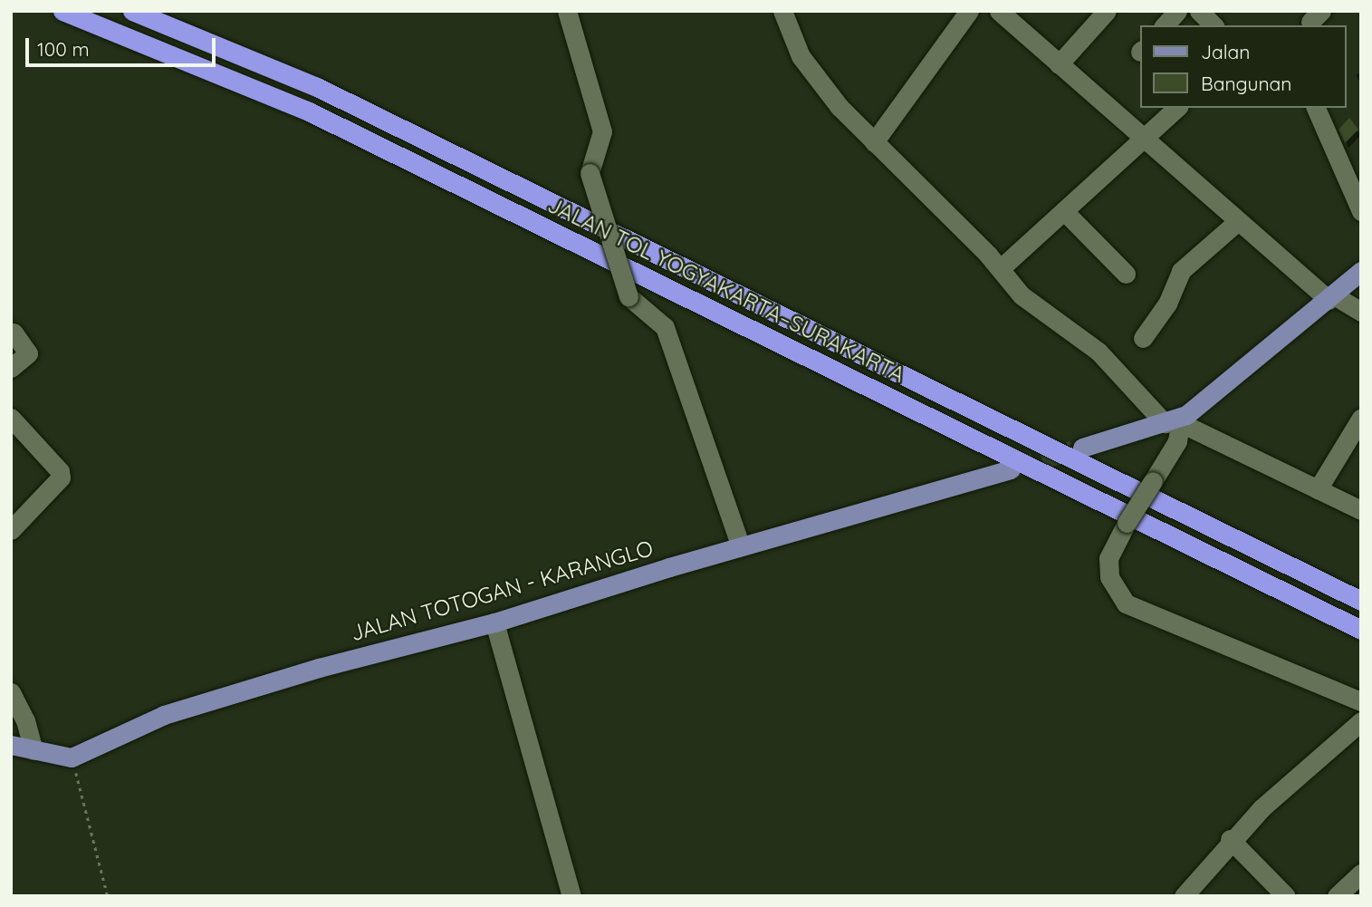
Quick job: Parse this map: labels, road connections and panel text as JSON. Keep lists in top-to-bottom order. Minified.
{"streets":{"highway":["JALAN TOL YOGYAKARTA–SURAKARTA"],"main road":["JALAN TOTOGAN - KARANGLO"]},"legend":["Jalan","Bangunan"],"scale_bar":"100 m"}
